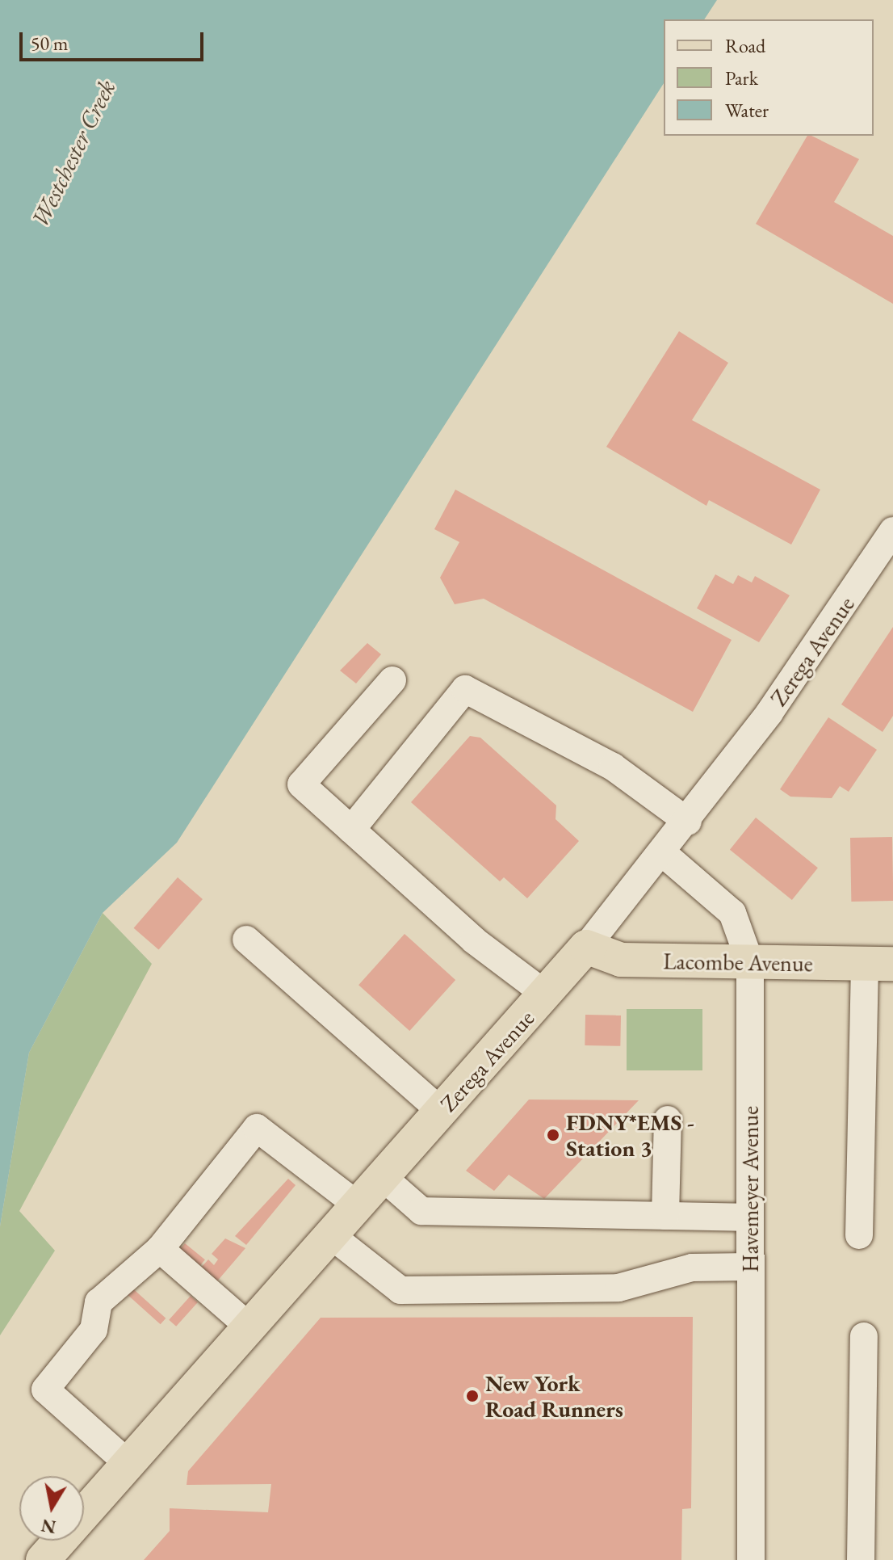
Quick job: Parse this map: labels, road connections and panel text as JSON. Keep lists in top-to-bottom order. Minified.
{"streets":{"main road":["Zerega Avenue","Lacombe Avenue"],"street":["Havemeyer Avenue"]},"crossings":[["Zerega Avenue","Lacombe Avenue"],["Zerega Avenue","Havemeyer Avenue"],["Lacombe Avenue","Havemeyer Avenue"]],"water":["Westchester Creek"],"places":["FDNY*EMS - Station 3","New York Road Runners"],"legend":["Road","Park","Water"],"scale_bar":"50 m","north":"bottom"}
